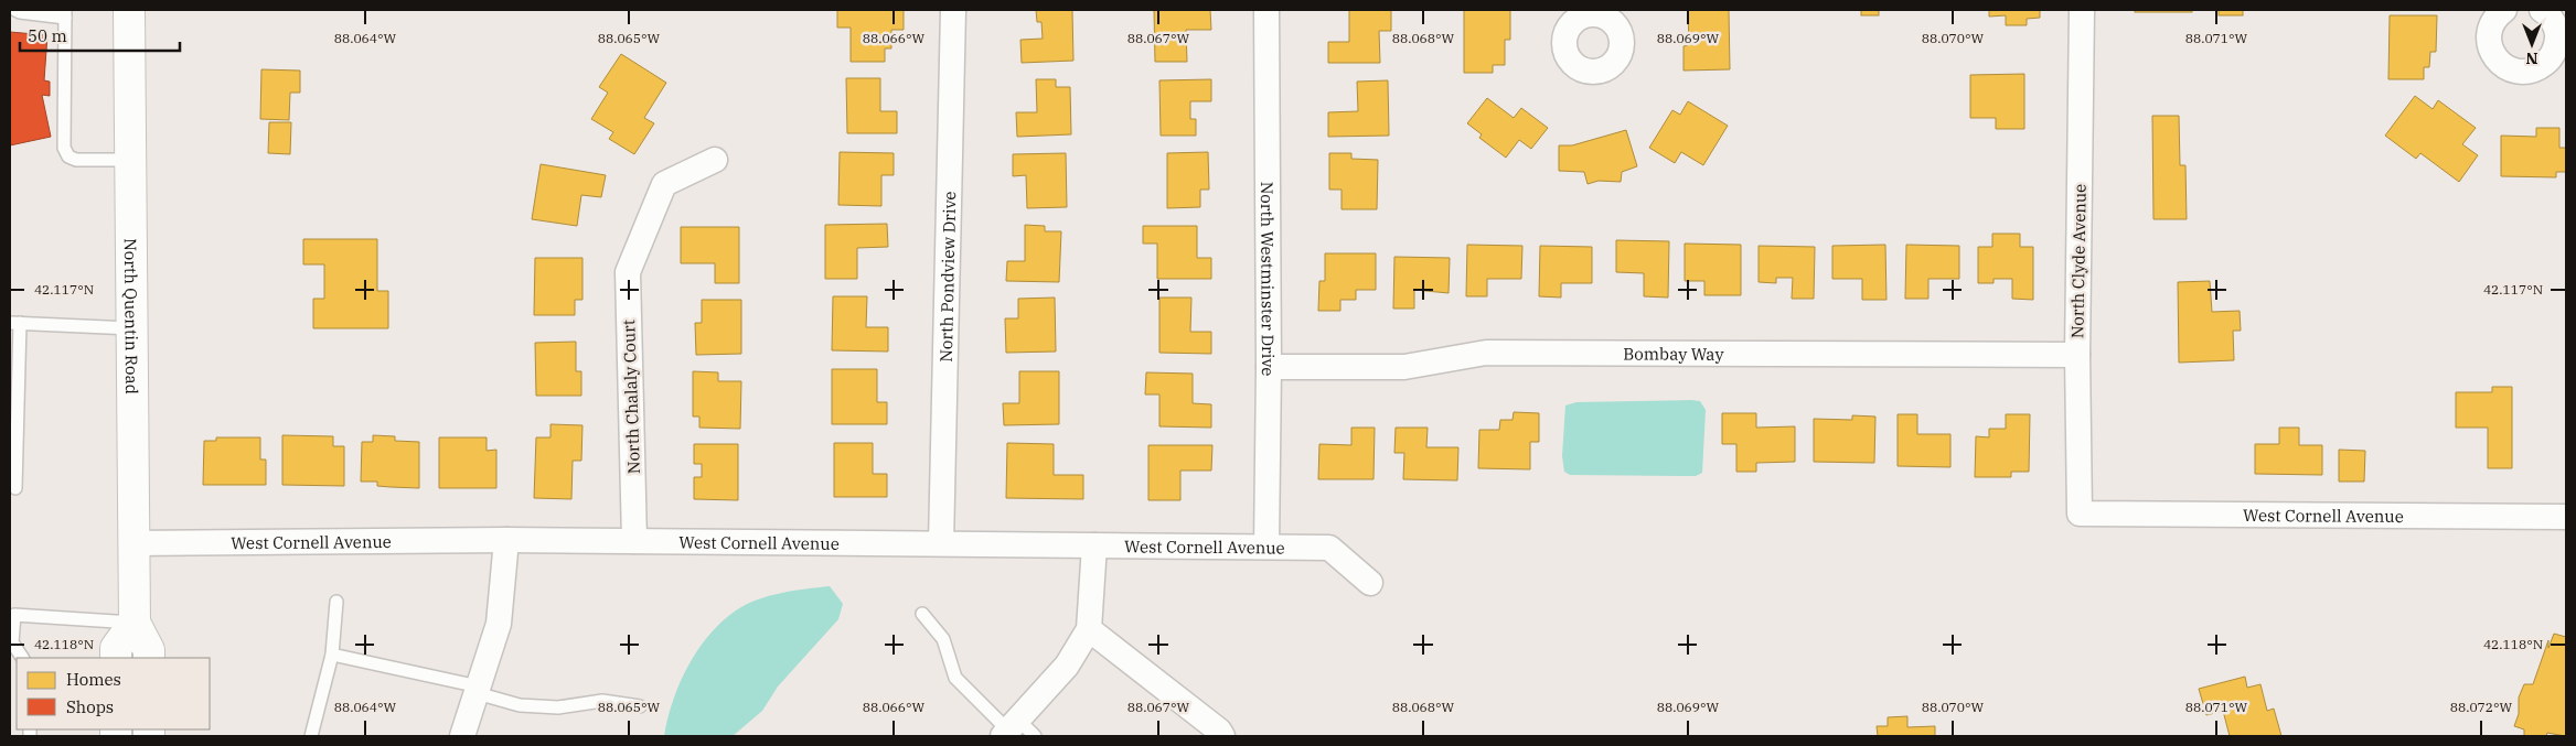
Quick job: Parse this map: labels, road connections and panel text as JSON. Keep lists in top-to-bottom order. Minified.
{"streets":{"main road":["North Quentin Road"],"street":["North Clyde Avenue","North Pondview Drive","North Westminster Drive","Bombay Way","North Chalaly Court","West Cornell Avenue"]},"crossings":[["North Clyde Avenue","Bombay Way"],["North Clyde Avenue","West Cornell Avenue"],["North Pondview Drive","West Cornell Avenue"],["North Westminster Drive","Bombay Way"],["North Westminster Drive","West Cornell Avenue"],["North Quentin Road","West Cornell Avenue"],["North Chalaly Court","West Cornell Avenue"]],"legend":["Homes","Shops"],"scale_bar":"50 m","north":"bottom","coordinates":["88.064°W","88.065°W","88.066°W","88.067°W","88.068°W","88.069°W","88.070°W","88.071°W","42.117°N","42.118°N","88.072°W"]}
